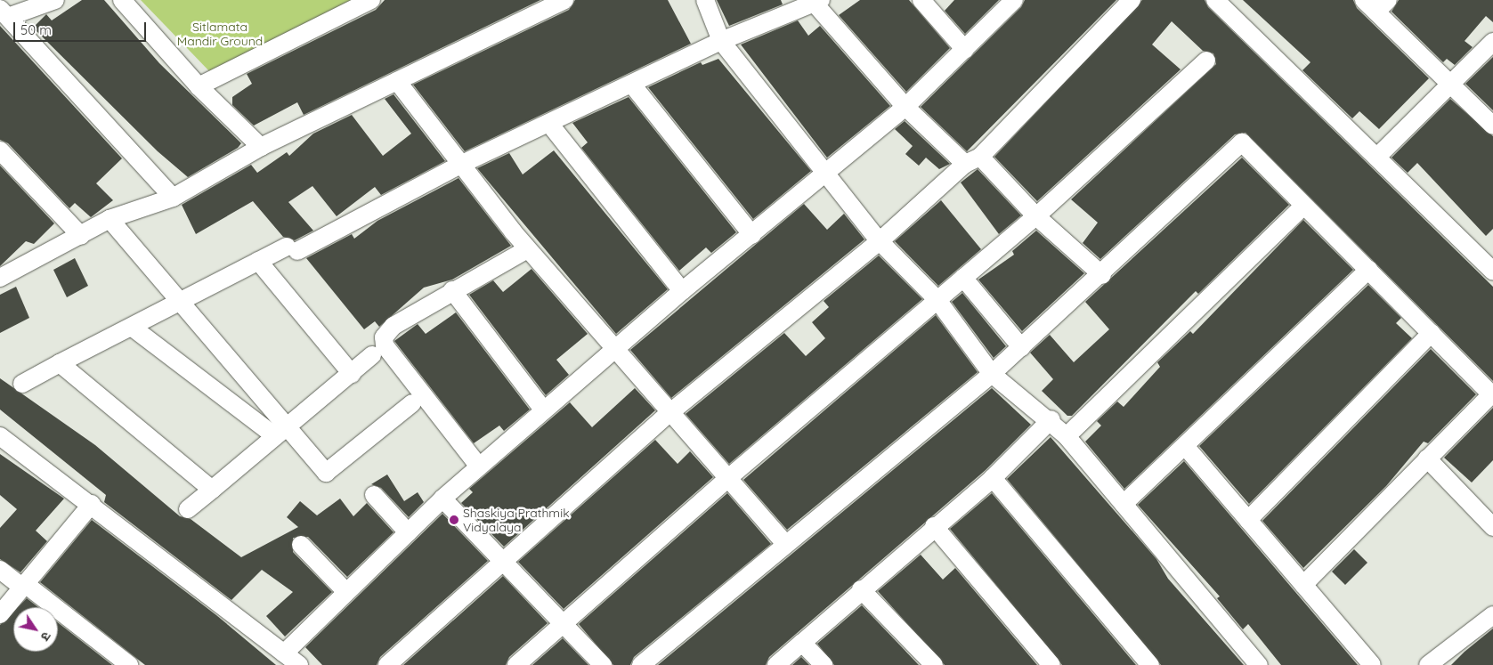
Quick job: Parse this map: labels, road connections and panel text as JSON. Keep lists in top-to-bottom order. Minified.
{"parks":["Sitlamata Mandir Ground"],"places":["Shaskiya Prathmik Vidyalaya"],"scale_bar":"50 m","north":"bottom right"}
